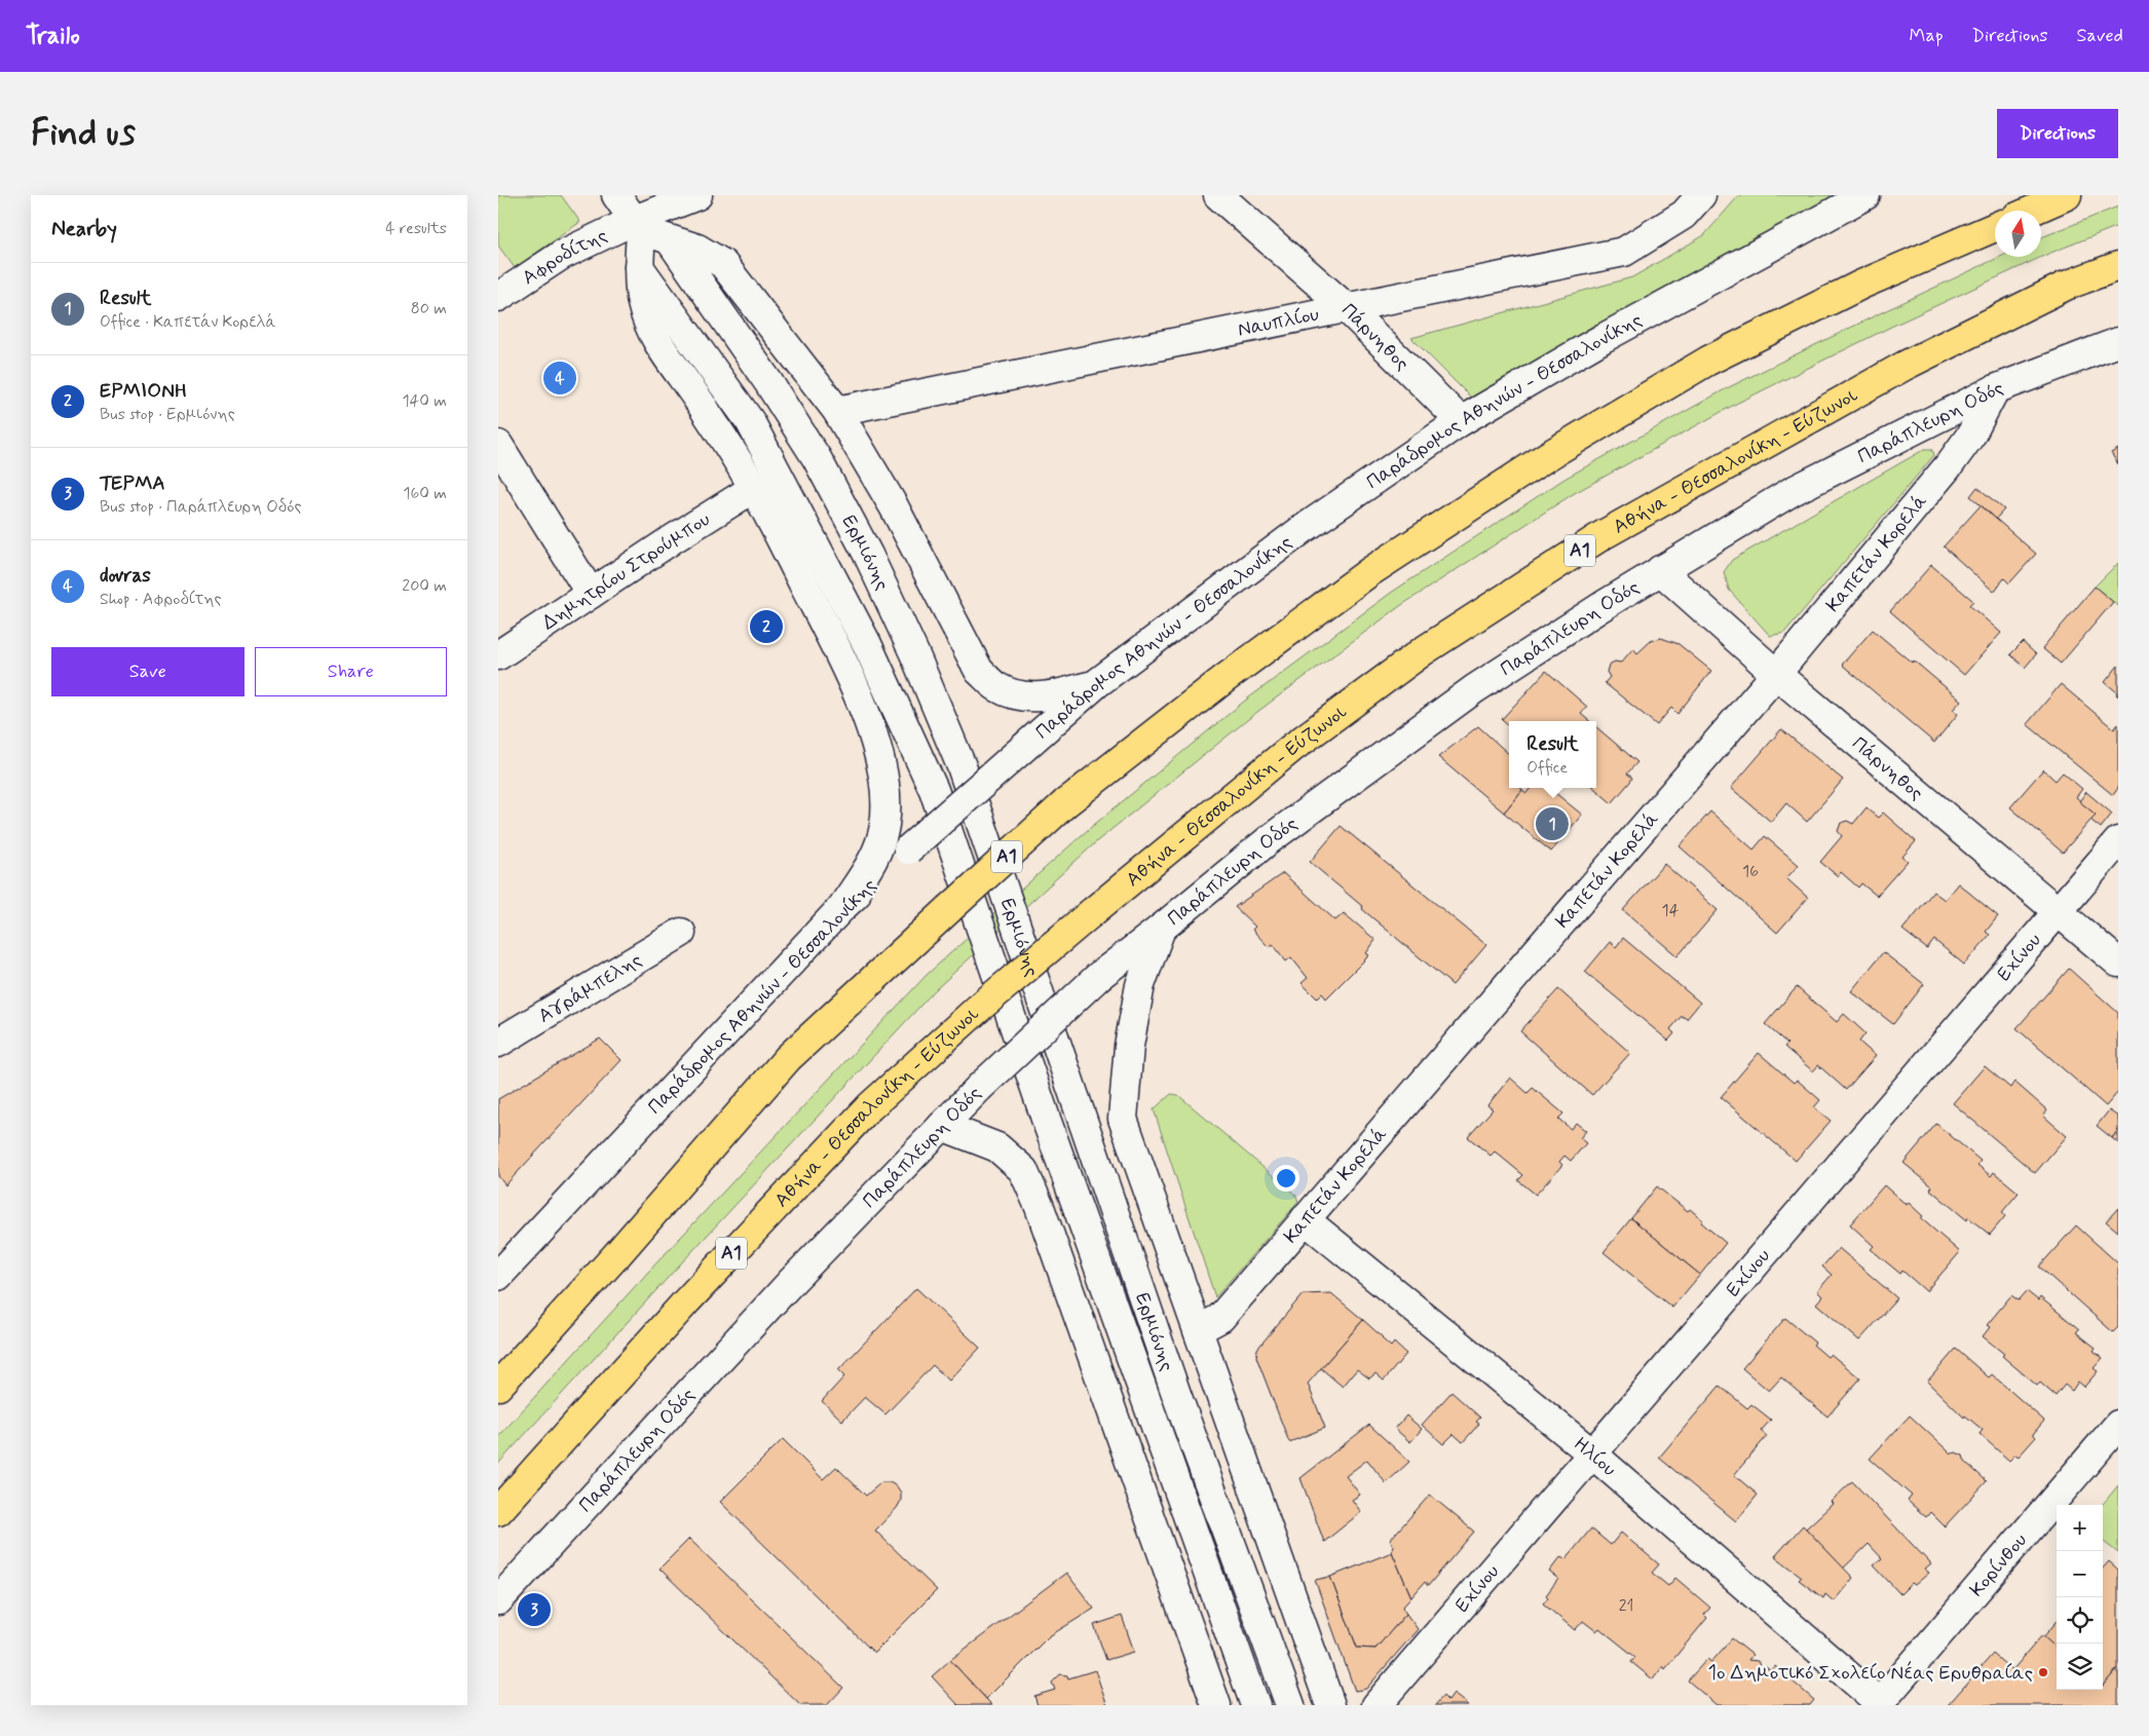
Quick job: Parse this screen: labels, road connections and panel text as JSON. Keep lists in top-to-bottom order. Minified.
{"streets":{"highway":["Αθήνα - Θεσσαλονίκη - Εύζωνοι","Α1"],"street":["Αφροδίτης","Ναυπλίου","Πάρνηθος","Παράδρομος Αθηνών - Θεσσαλονίκης","Παράπλευρη Οδός","Ερμιόνης","Καπετάν Κορελά","Δημητρίου Στρούμπου","Εχίνου","Αγράμπελης","Ηλίου","Κορίνθου"]},"crossings":[["Ναυπλίου","Πάρνηθος"],["Πάρνηθος","Παράδρομος Αθηνών - Θεσσαλονίκης"],["Πάρνηθος","Παράπλευρη Οδός"],["Πάρνηθος","Καπετάν Κορελά"],["Πάρνηθος","Εχίνου"],["Παράπλευρη Οδός","Καπετάν Κορελά"],["Καπετάν Κορελά","Ηλίου"],["Εχίνου","Ηλίου"],["Ηλίου","Κορίνθου"]],"places":["1ο Δημοτικό Σχολείο Νέας Ερυθραίας"],"house_numbers":["16","14","21"],"north":"top","page":{"header":"Trailo","nav":["Map","Directions","Saved"],"buttons":["Directions",["Save","Share"]],"title":"Find us","heading":["Nearby","4 results"],"list":[{"mark":"1","name":"Result","note":"Office · Καπετάν Κορελά","value":"80 m"},{"mark":"2","name":"ΕΡΜΙΟΝΗ","note":"Bus stop · Ερμιόνης","value":"140 m"},{"mark":"3","name":"ΤΕΡΜΑ","note":"Bus stop · Παράπλευρη Οδός","value":"160 m"},{"mark":"4","name":"dovras","note":"Shop · Αφροδίτης","value":"200 m"}],"pins":["4","2","1","3"],"popup":["Result","Office"],"map_buttons":["+","−"]}}
